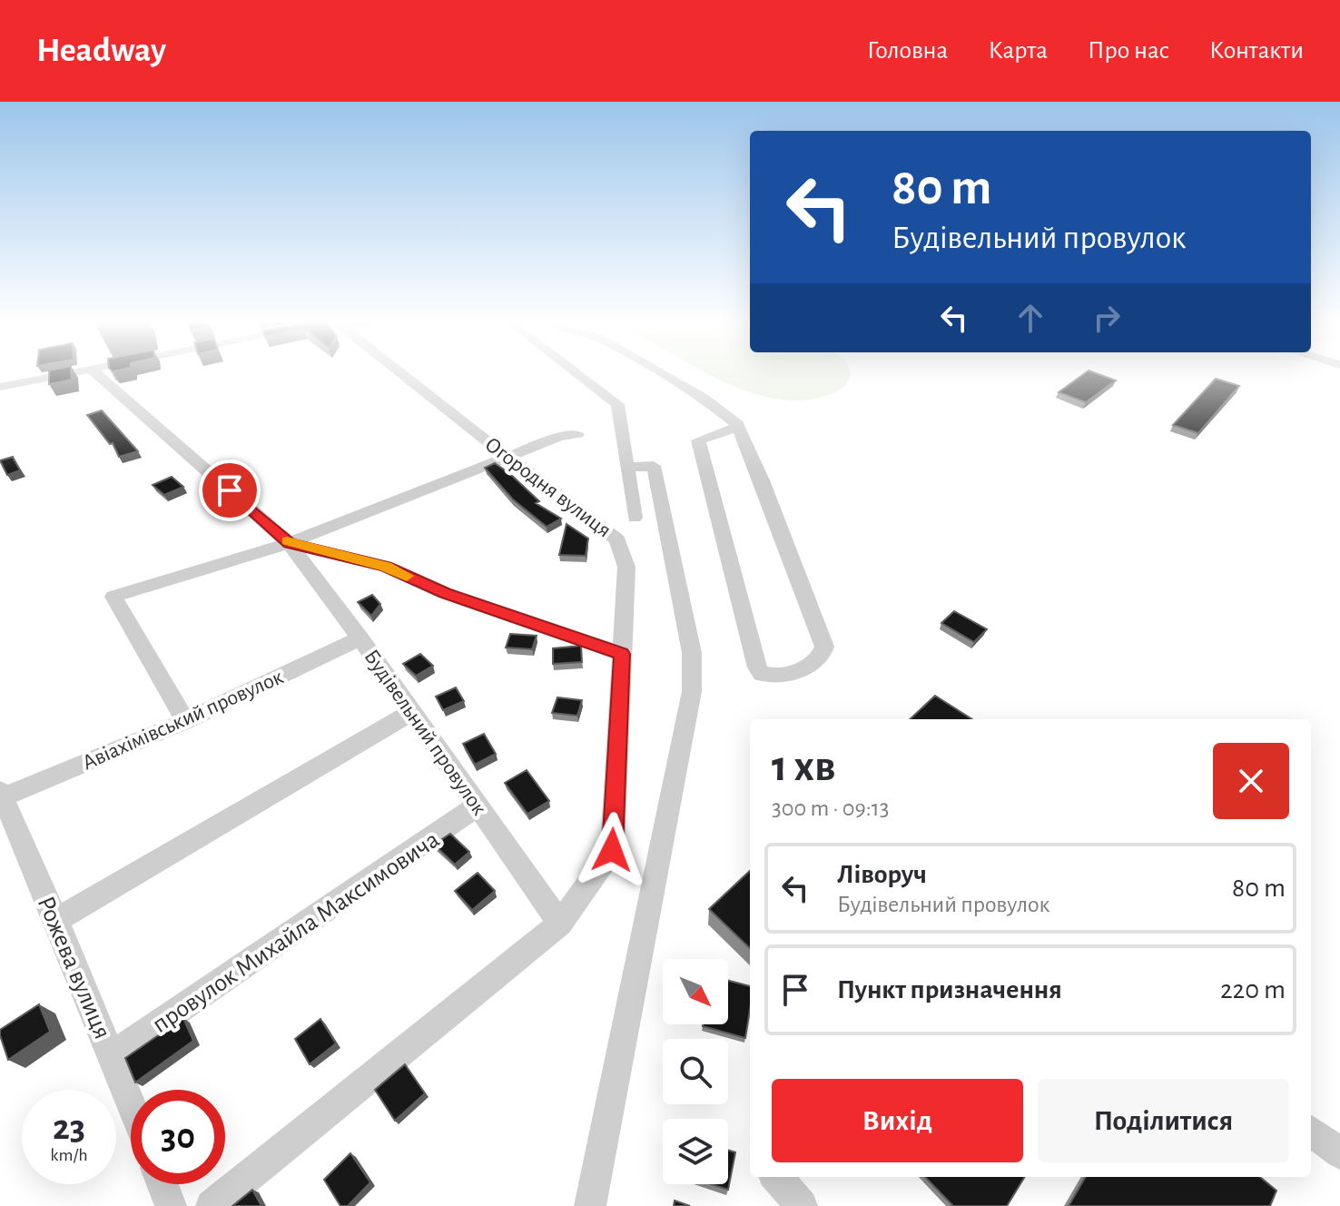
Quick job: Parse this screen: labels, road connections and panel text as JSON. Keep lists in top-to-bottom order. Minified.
{"streets":{"street":["Огородня вулиця","Авіахімівський провулок","Будівельний провулок","провулок Михайла Максимовича","Рожева вулиця"]},"crossings":[["Огородня вулиця","Будівельний провулок"],["Авіахімівський провулок","Будівельний провулок"],["Авіахімівський провулок","Рожева вулиця"],["Будівельний провулок","провулок Михайла Максимовича"],["провулок Михайла Максимовича","Рожева вулиця"]],"north":"bottom right","page":{"header":"Headway","nav":["Головна","Карта","Про нас","Контакти"],"turn":["80 m","Будівельний провулок"],"heading":["1 хв","300 m · 09:13"],"list":[{"name":"Ліворуч","note":"Будівельний провулок","value":"80 m"},{"name":"Пункт призначення","value":"220 m"}],"buttons":["Вихід","Поділитися"],"speed":"23 km/h","limit":"30"}}
